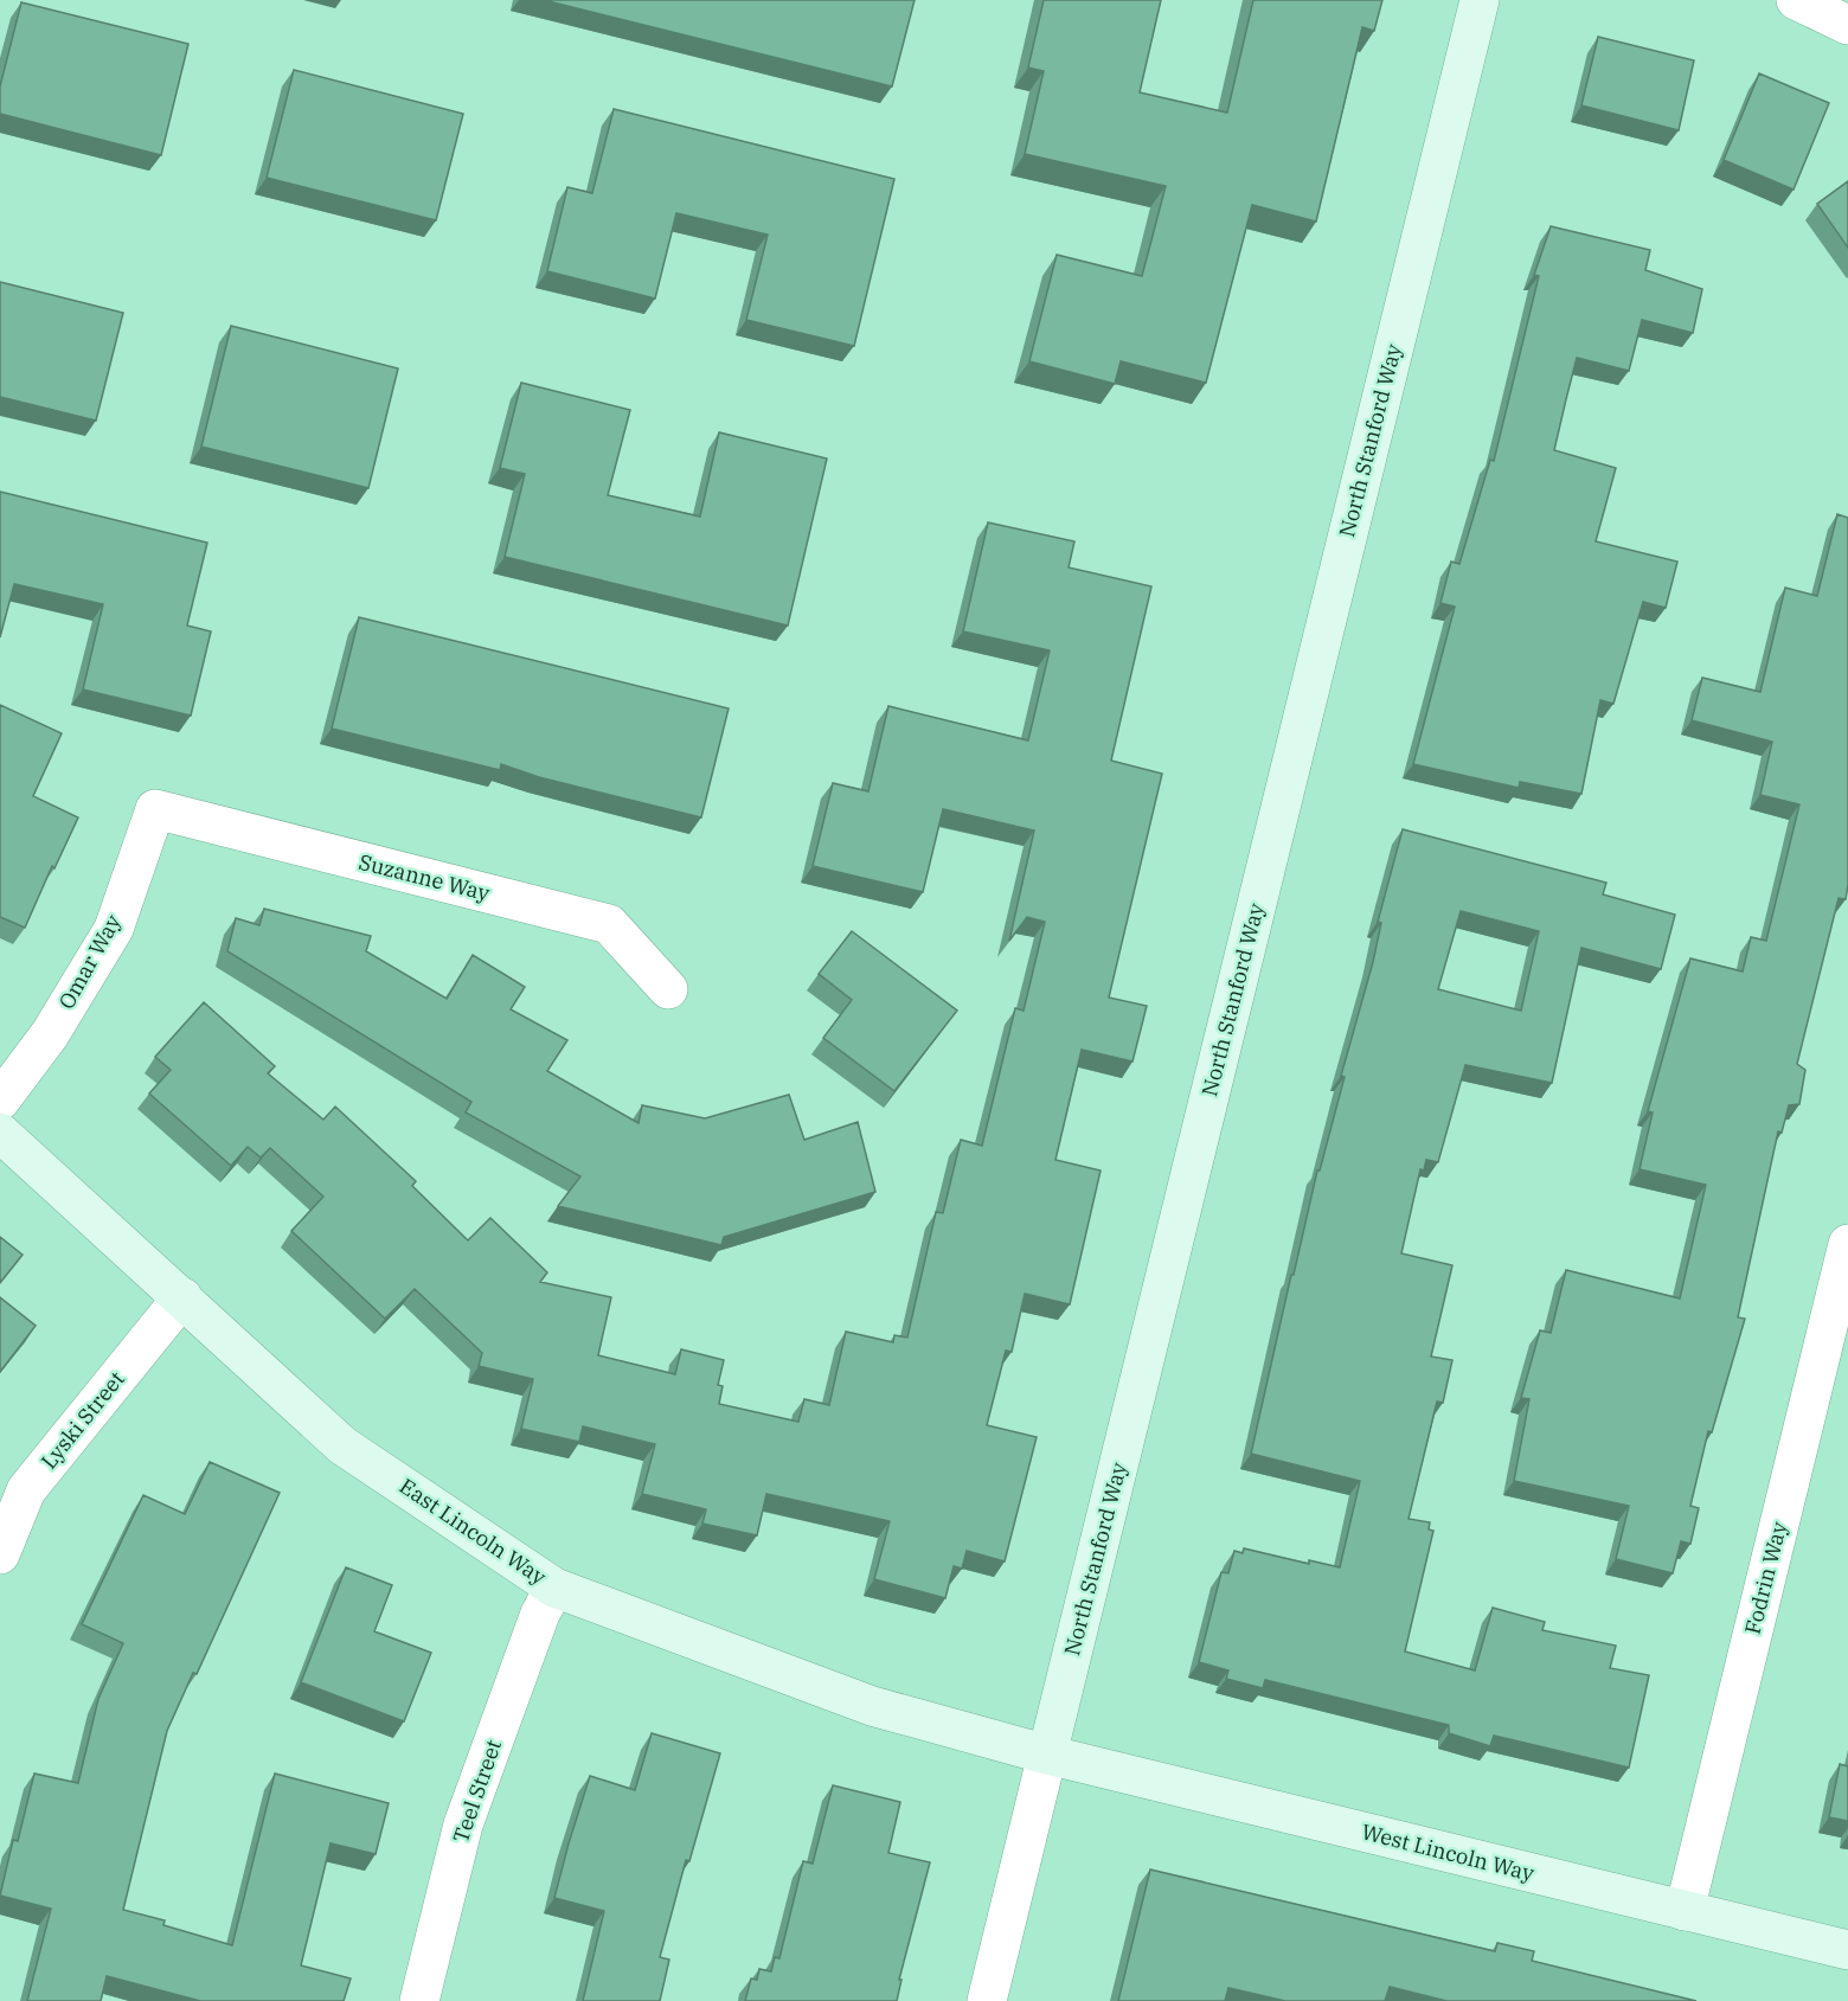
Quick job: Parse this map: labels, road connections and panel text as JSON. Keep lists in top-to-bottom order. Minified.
{"streets":{"street":["North Stanford Way","Suzanne Way","Omar Way","Lyski Street","East Lincoln Way","Fodrin Way","Teel Street","West Lincoln Way"]},"crossings":[["North Stanford Way","East Lincoln Way"],["North Stanford Way","West Lincoln Way"],["Suzanne Way","Omar Way"],["Lyski Street","East Lincoln Way"],["East Lincoln Way","Teel Street"],["East Lincoln Way","West Lincoln Way"],["Fodrin Way","West Lincoln Way"]]}
